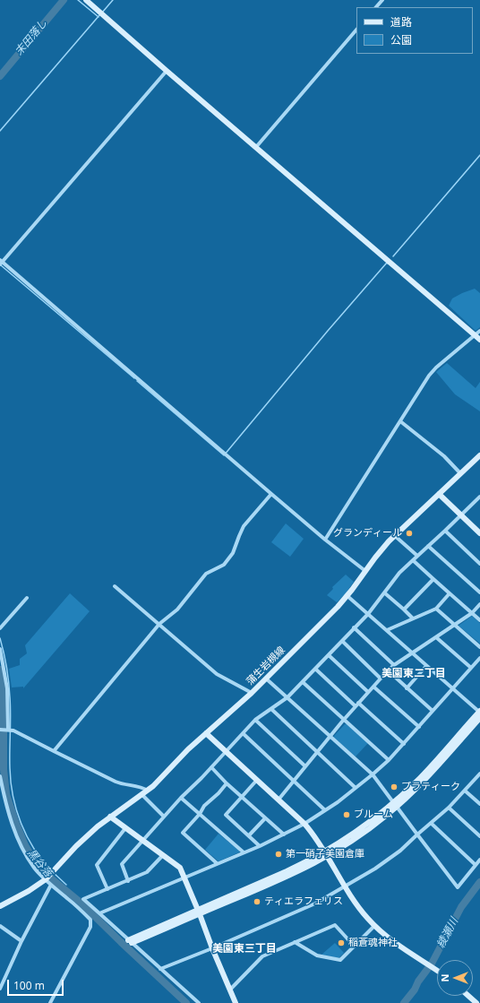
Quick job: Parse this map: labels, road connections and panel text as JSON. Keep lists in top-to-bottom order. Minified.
{"streets":{"street":["蒲生岩槻線"]},"districts":["美園東二丁目","美園東三丁目"],"water":["末田落し","黒谷落","綾瀬川"],"places":["グランディール","プラティーク","ブルーム","第一硝子美園倉庫","ティエラフェリス","稲蒼魂神社"],"legend":["道路","公園"],"scale_bar":"100 m","north":"left"}
